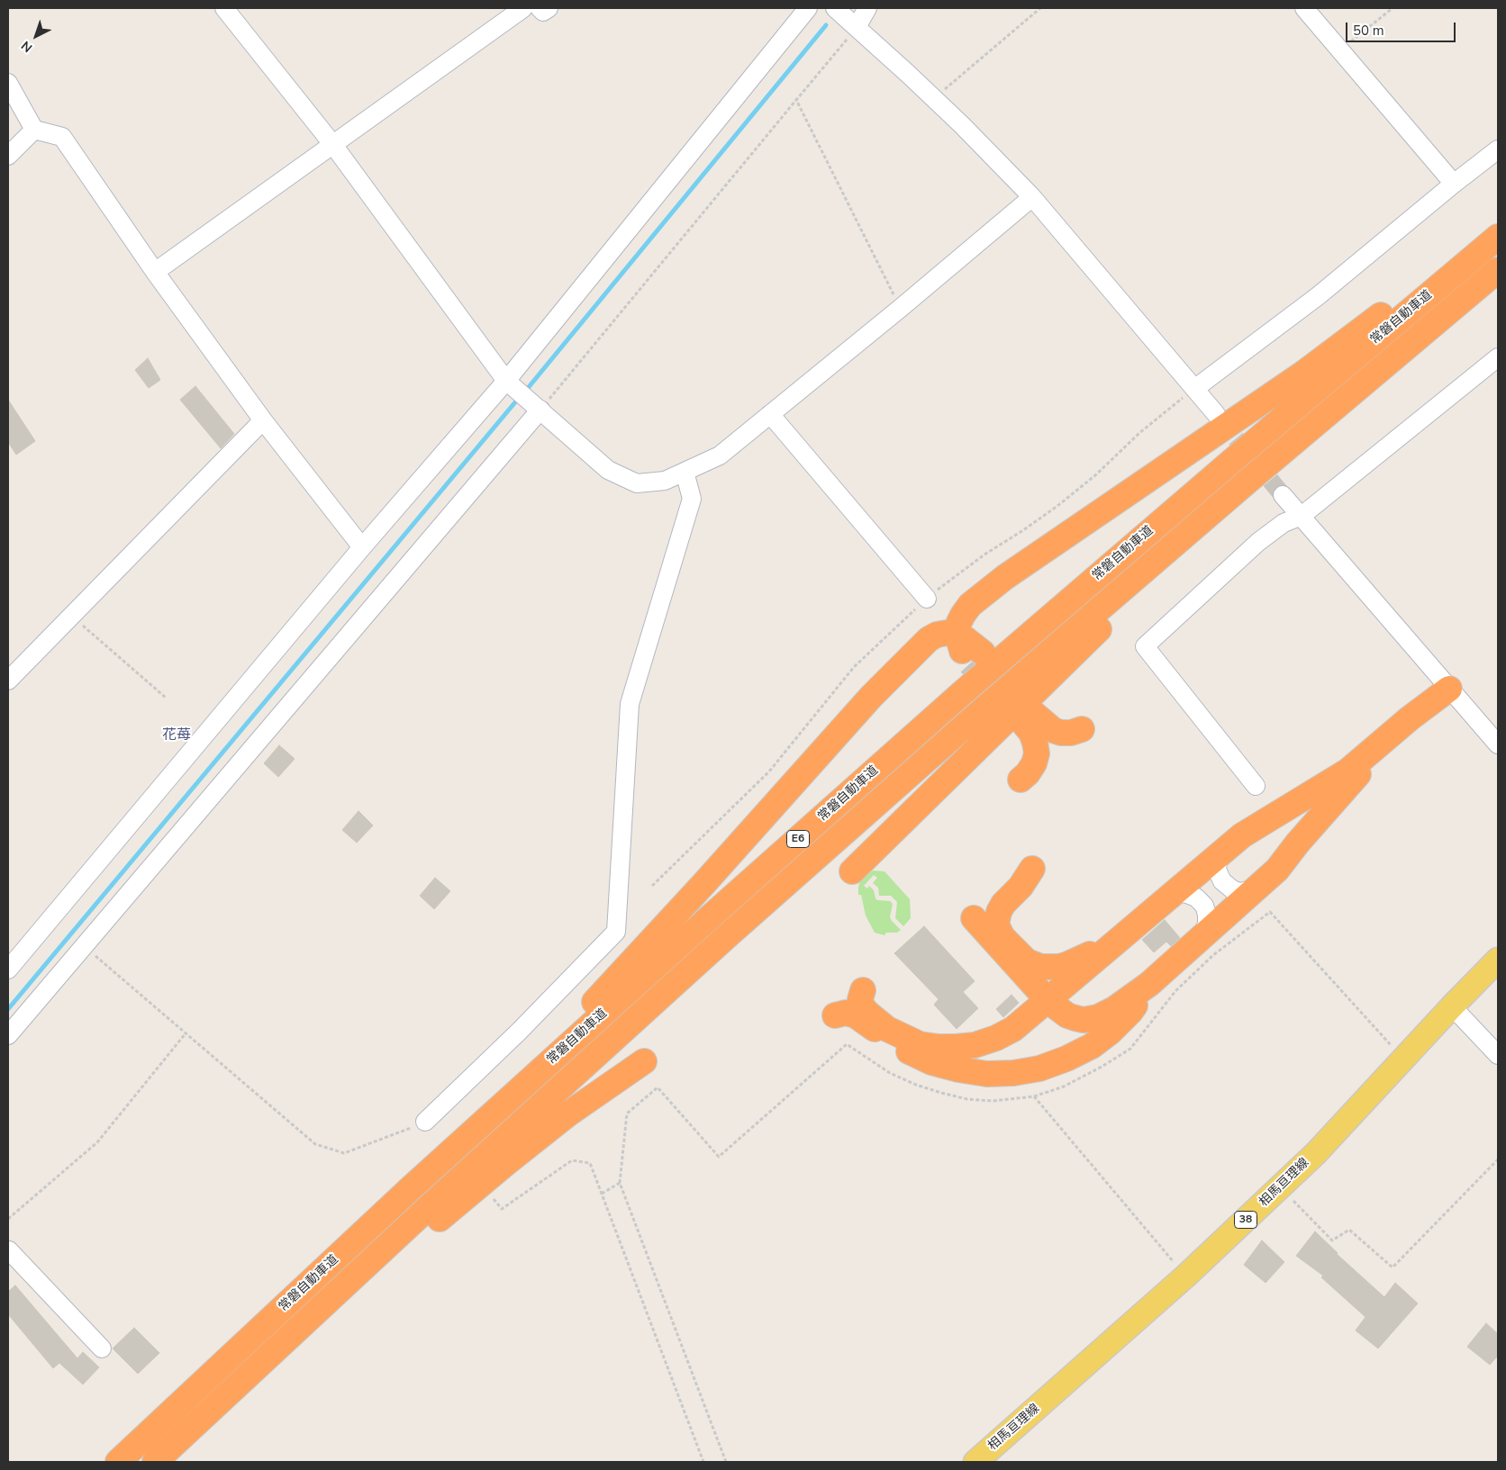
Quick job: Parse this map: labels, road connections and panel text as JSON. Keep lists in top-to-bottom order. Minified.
{"streets":{"highway":["常磐自動車道","E6"],"main road":["相馬亘理線","38"]},"districts":["花苺"],"scale_bar":"50 m","north":"bottom left"}
